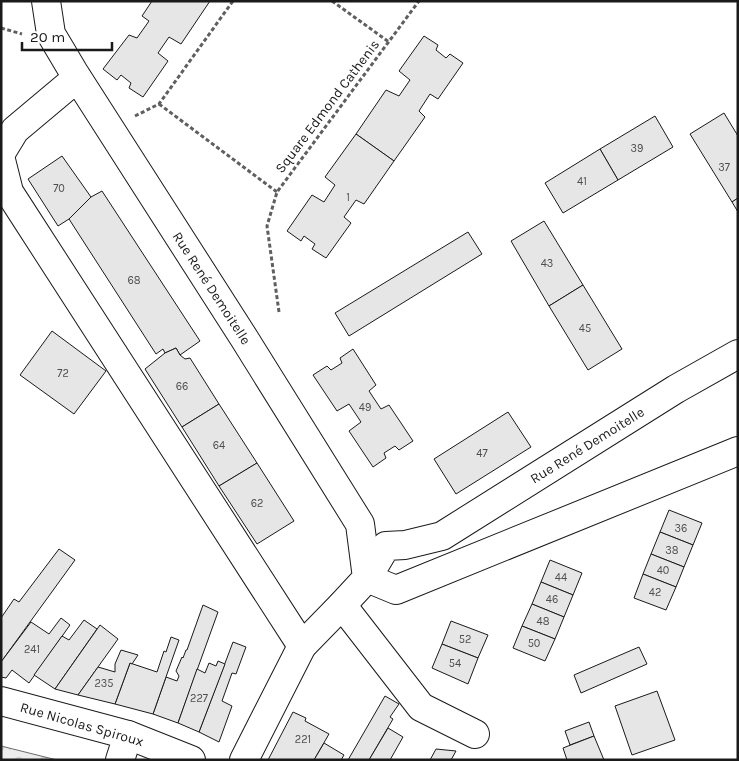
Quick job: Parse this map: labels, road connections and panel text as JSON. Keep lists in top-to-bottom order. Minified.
{"streets":{"street":["Rue René Demoitelle","Rue Nicolas Spiroux"],"path":["Square Edmond Cathenis"]},"house_numbers":["39","37","41","70","1","43","68","45","72","66","49","64","47","62","36","38","40","44","42","46","48","52","50","241","54","235","227","221"],"scale_bar":"20 m"}
